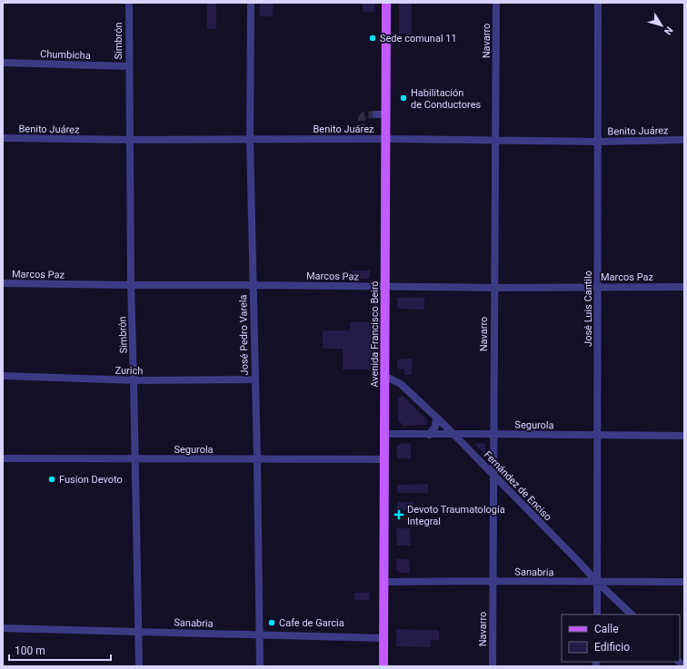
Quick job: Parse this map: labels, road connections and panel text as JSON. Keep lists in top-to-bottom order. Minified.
{"streets":{"main road":["Avenida Francisco Beiró"],"street":["Simbrón","Navarro","Chumbicha","Benito Juárez","Marcos Paz","José Luis Cantilo","José Pedro Varela","Zurich","Segurola","Fernández de Enciso","Sanabria"]},"crossings":[["Simbrón","Chumbicha"],["Simbrón","Benito Juárez"],["Simbrón","Marcos Paz"],["Simbrón","Zurich"],["Simbrón","Segurola"],["Simbrón","Sanabria"],["Navarro","Benito Juárez"],["Navarro","Marcos Paz"],["Navarro","Segurola"],["Navarro","Fernández de Enciso"],["Navarro","Sanabria"],["Benito Juárez","José Luis Cantilo"],["Benito Juárez","Avenida Francisco Beiró"],["Benito Juárez","José Pedro Varela"],["Marcos Paz","José Luis Cantilo"],["Marcos Paz","Avenida Francisco Beiró"],["Marcos Paz","José Pedro Varela"],["José Luis Cantilo","Segurola"],["José Luis Cantilo","Fernández de Enciso"],["José Luis Cantilo","Sanabria"],["Avenida Francisco Beiró","Segurola"],["Avenida Francisco Beiró","Fernández de Enciso"],["Avenida Francisco Beiró","Sanabria"],["José Pedro Varela","Zurich"],["José Pedro Varela","Segurola"],["José Pedro Varela","Sanabria"],["Segurola","Fernández de Enciso"],["Fernández de Enciso","Sanabria"]],"places":{"other":["Sede comunal 11","Habilitación de Conductores","Fusion Devoto","Cafe de Garcia"],"health":["Devoto Traumatología Integral"]},"legend":["Calle","Edificio"],"scale_bar":"100 m","north":"bottom right"}
